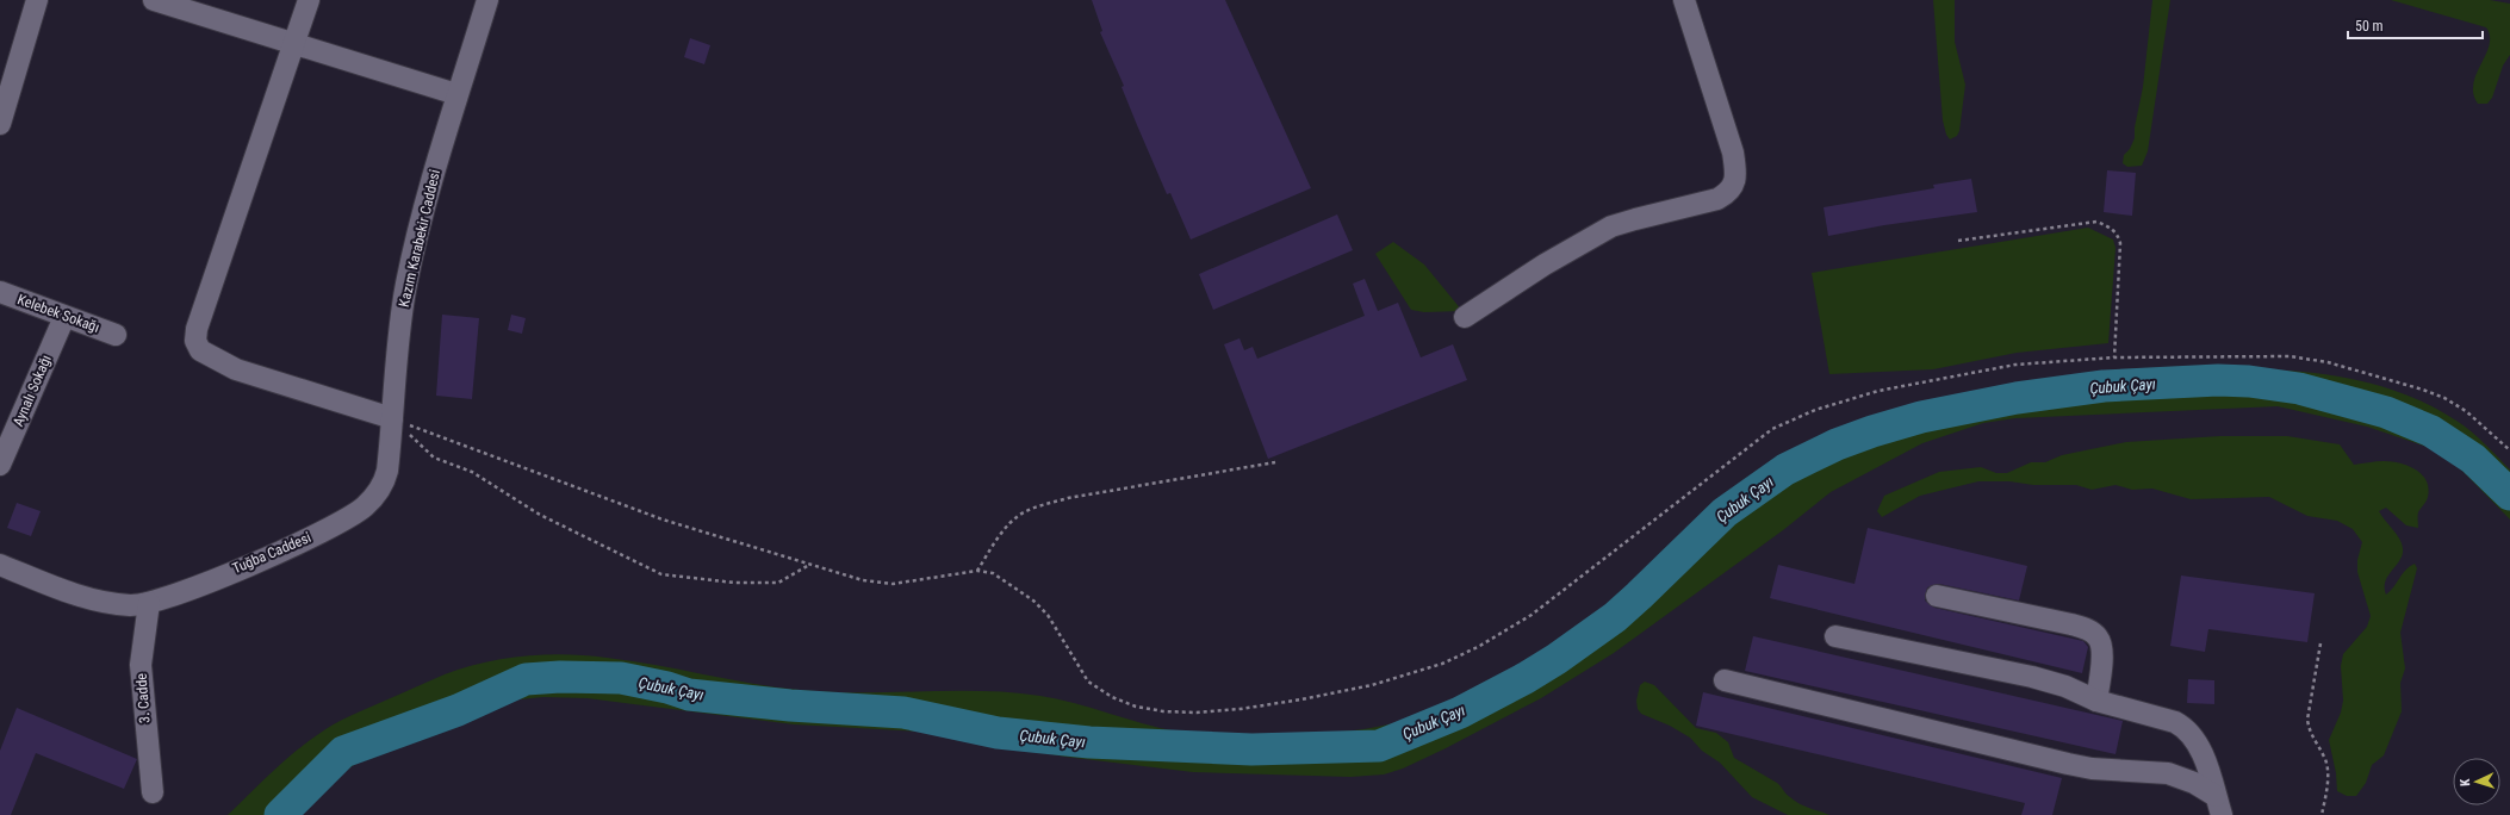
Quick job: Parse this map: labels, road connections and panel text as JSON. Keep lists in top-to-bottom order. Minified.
{"streets":{"street":["Kazım Karabekir Caddesi","Kelebek Sokağı","Aynalı Sokağı","Tuğba Caddesi","3. Cadde"]},"crossings":[["Kazım Karabekir Caddesi","Tuğba Caddesi"],["Kelebek Sokağı","Aynalı Sokağı"],["Tuğba Caddesi","3. Cadde"]],"water":["Çubuk Çayı"],"scale_bar":"50 m","north":"left"}
